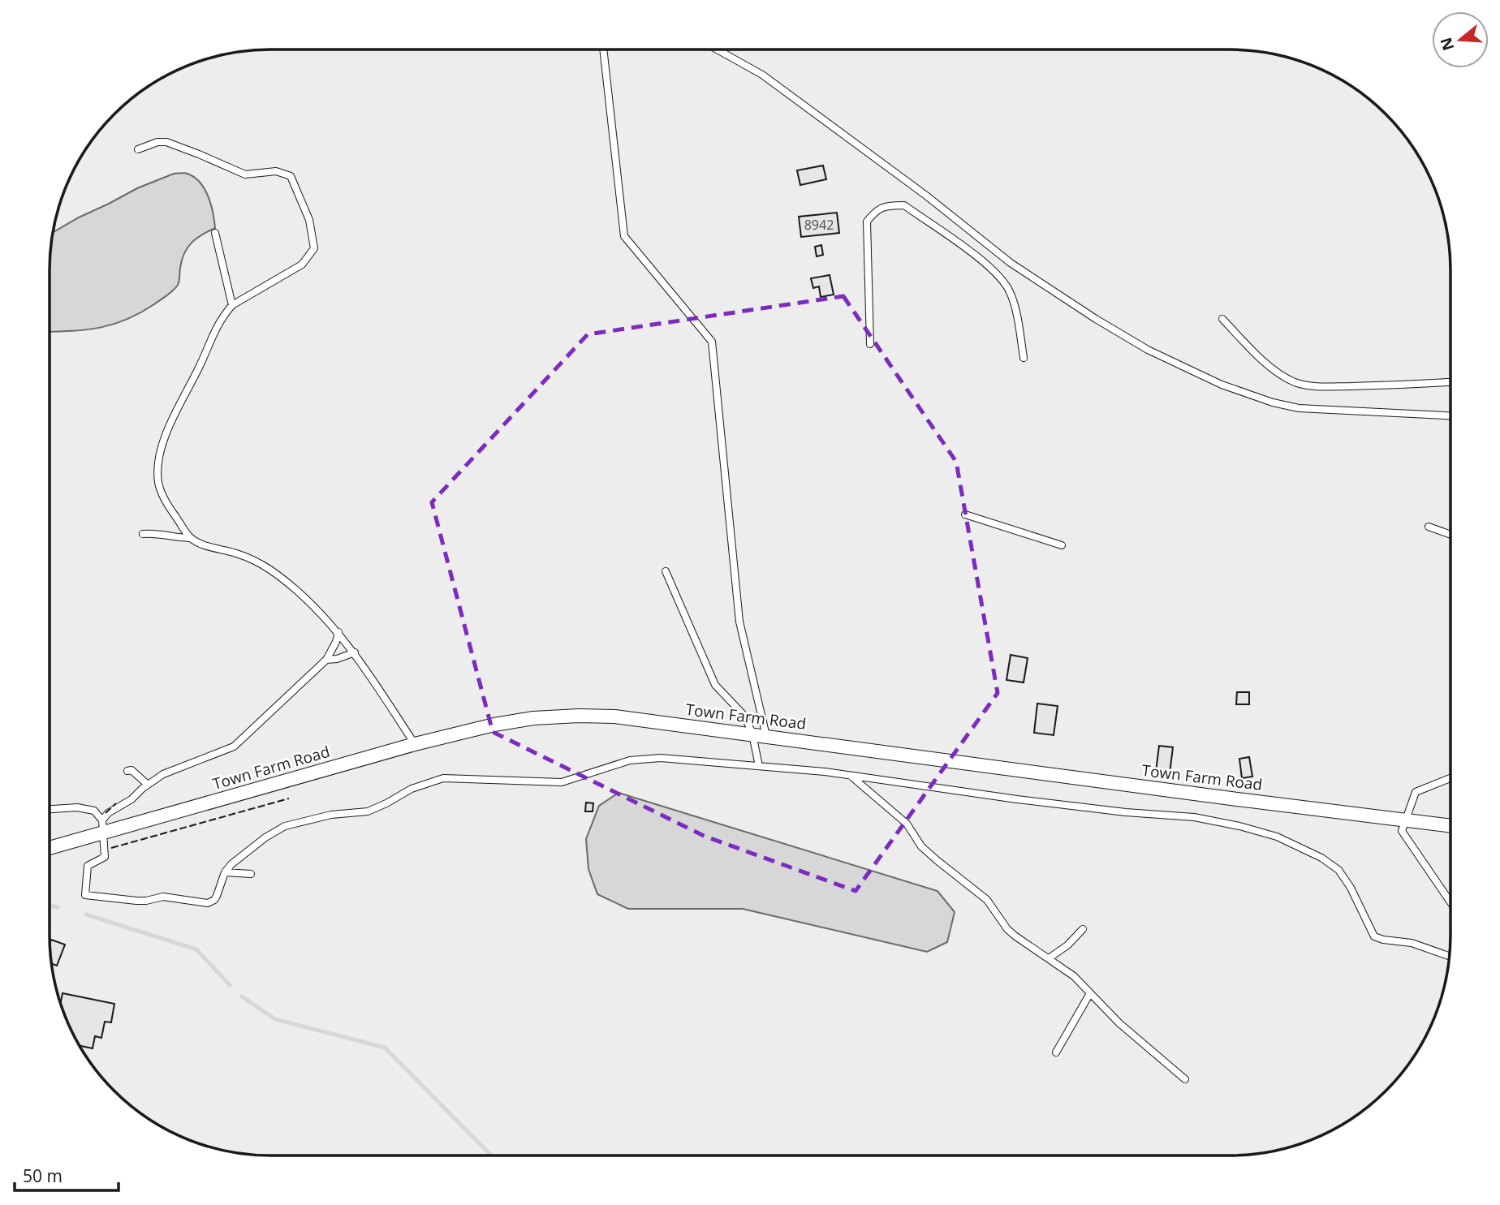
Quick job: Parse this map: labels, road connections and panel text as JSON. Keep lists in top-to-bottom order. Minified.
{"streets":{"street":["Town Farm Road"]},"house_numbers":["8942"],"scale_bar":"50 m","north":"left"}
